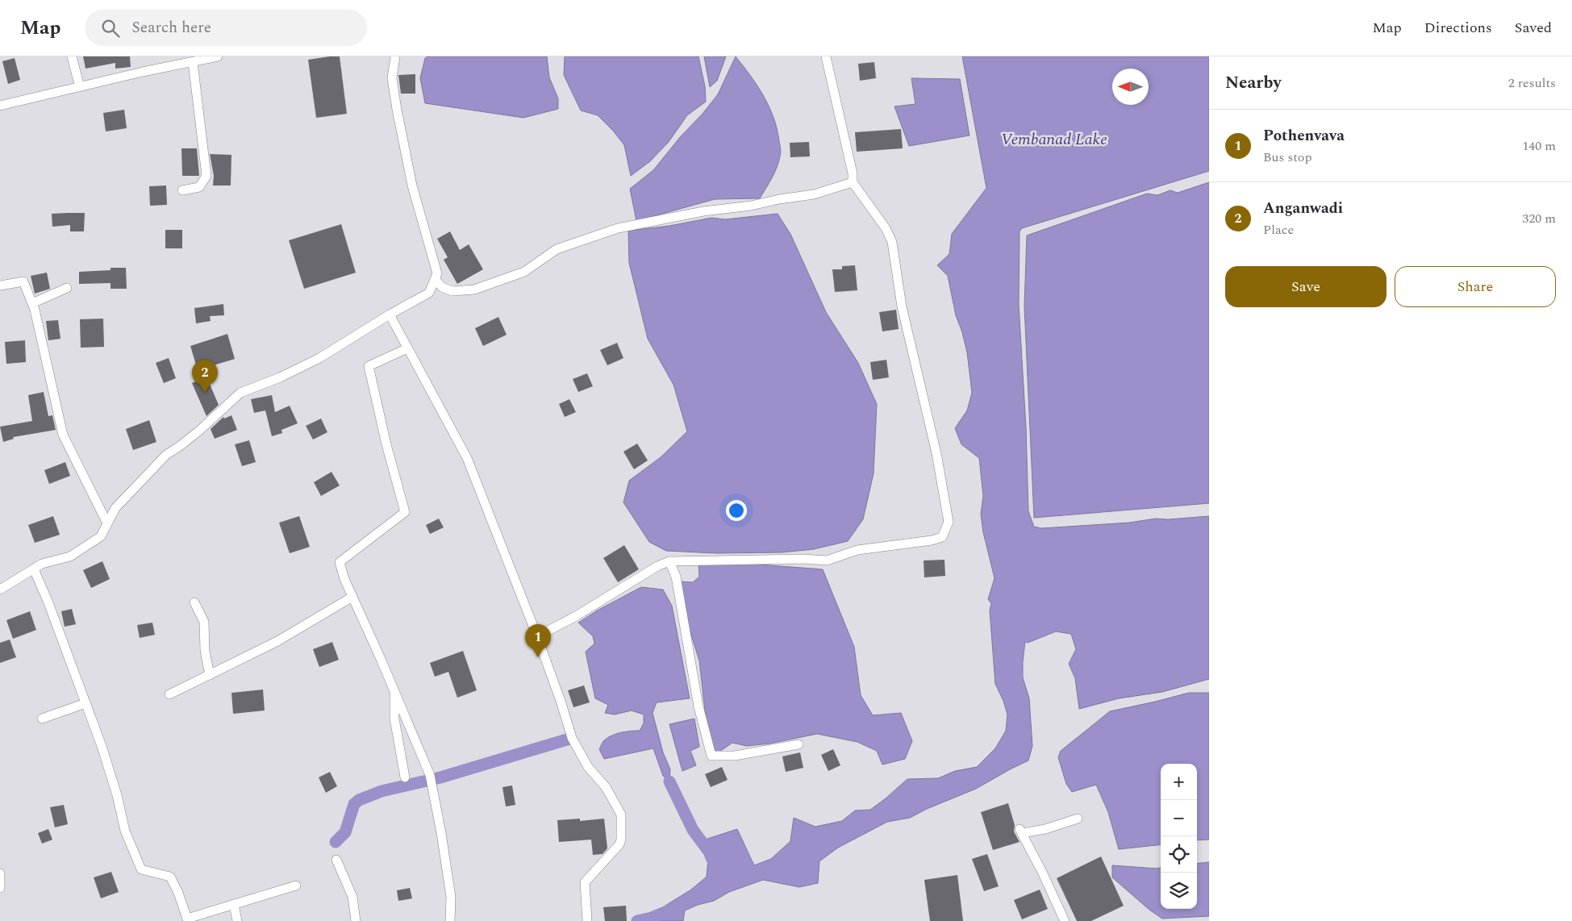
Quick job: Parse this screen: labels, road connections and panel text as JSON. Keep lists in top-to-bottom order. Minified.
{"water":["Vembanad Lake"],"north":"left","page":{"header":"Map","search":"Search here","nav":["Map","Directions","Saved"],"heading":["Nearby","2 results"],"list":[{"mark":"1","name":"Pothenvava","note":"Bus stop","value":"140 m"},{"mark":"2","name":"Anganwadi","note":"Place","value":"320 m"}],"buttons":["Save","Share"],"pins":["2","1"],"map_buttons":["+","−"]}}
